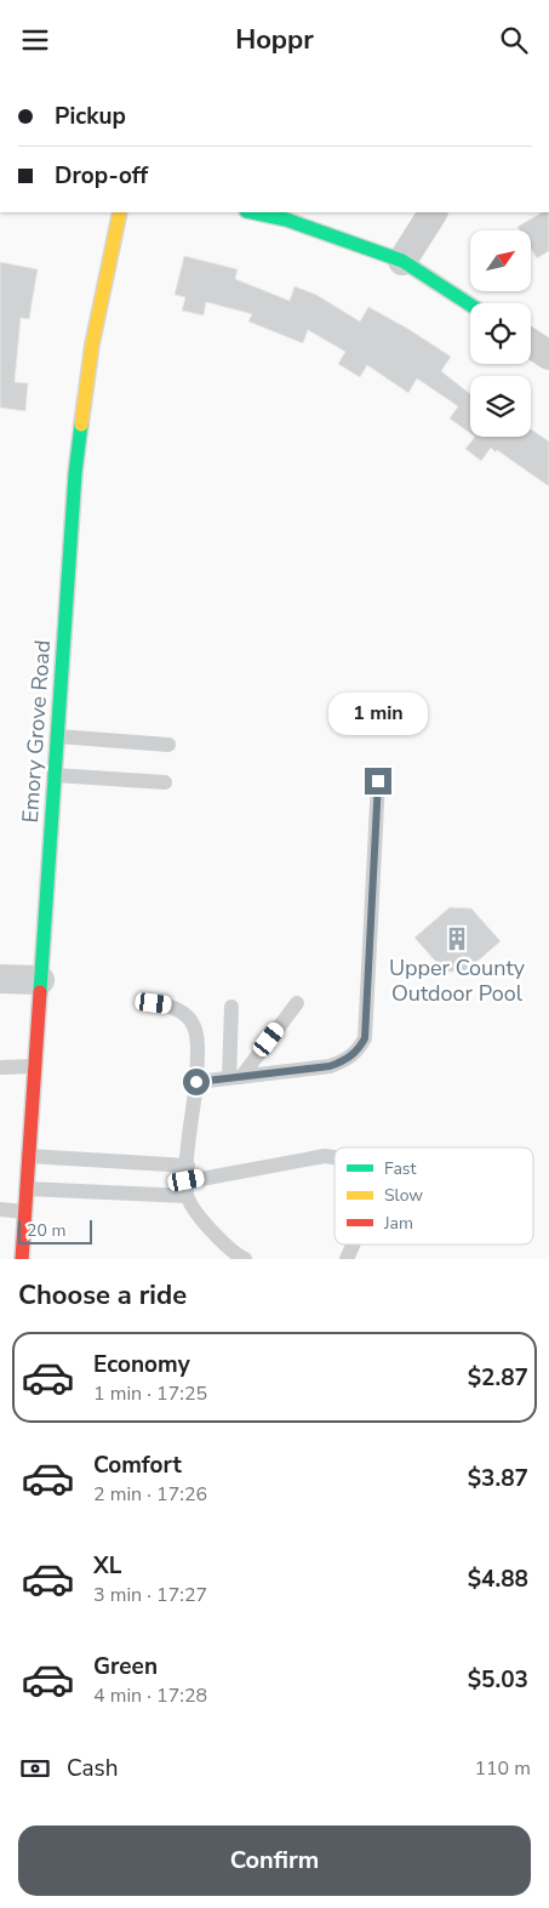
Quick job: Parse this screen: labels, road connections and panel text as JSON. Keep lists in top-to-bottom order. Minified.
{"streets":{"street":["Emory Grove Road"]},"places":{"building":["Upper County Outdoor Pool"]},"legend":["Fast","Slow","Jam"],"scale_bar":"20 m","north":"top right","page":{"header":"Hoppr","banner":["Pickup","Drop-off"],"bubble":"1 min","scale":"20 m","heading":"Choose a ride","list":[{"name":"Economy","note":"1 min · 17:25","value":"$2.87"},{"name":"Comfort","note":"2 min · 17:26","value":"$3.87"},{"name":"XL","note":"3 min · 17:27","value":"$4.88"},{"name":"Green","note":"4 min · 17:28","value":"$5.03"}],"pay":["Cash","110 m"],"buttons":"Confirm"}}
